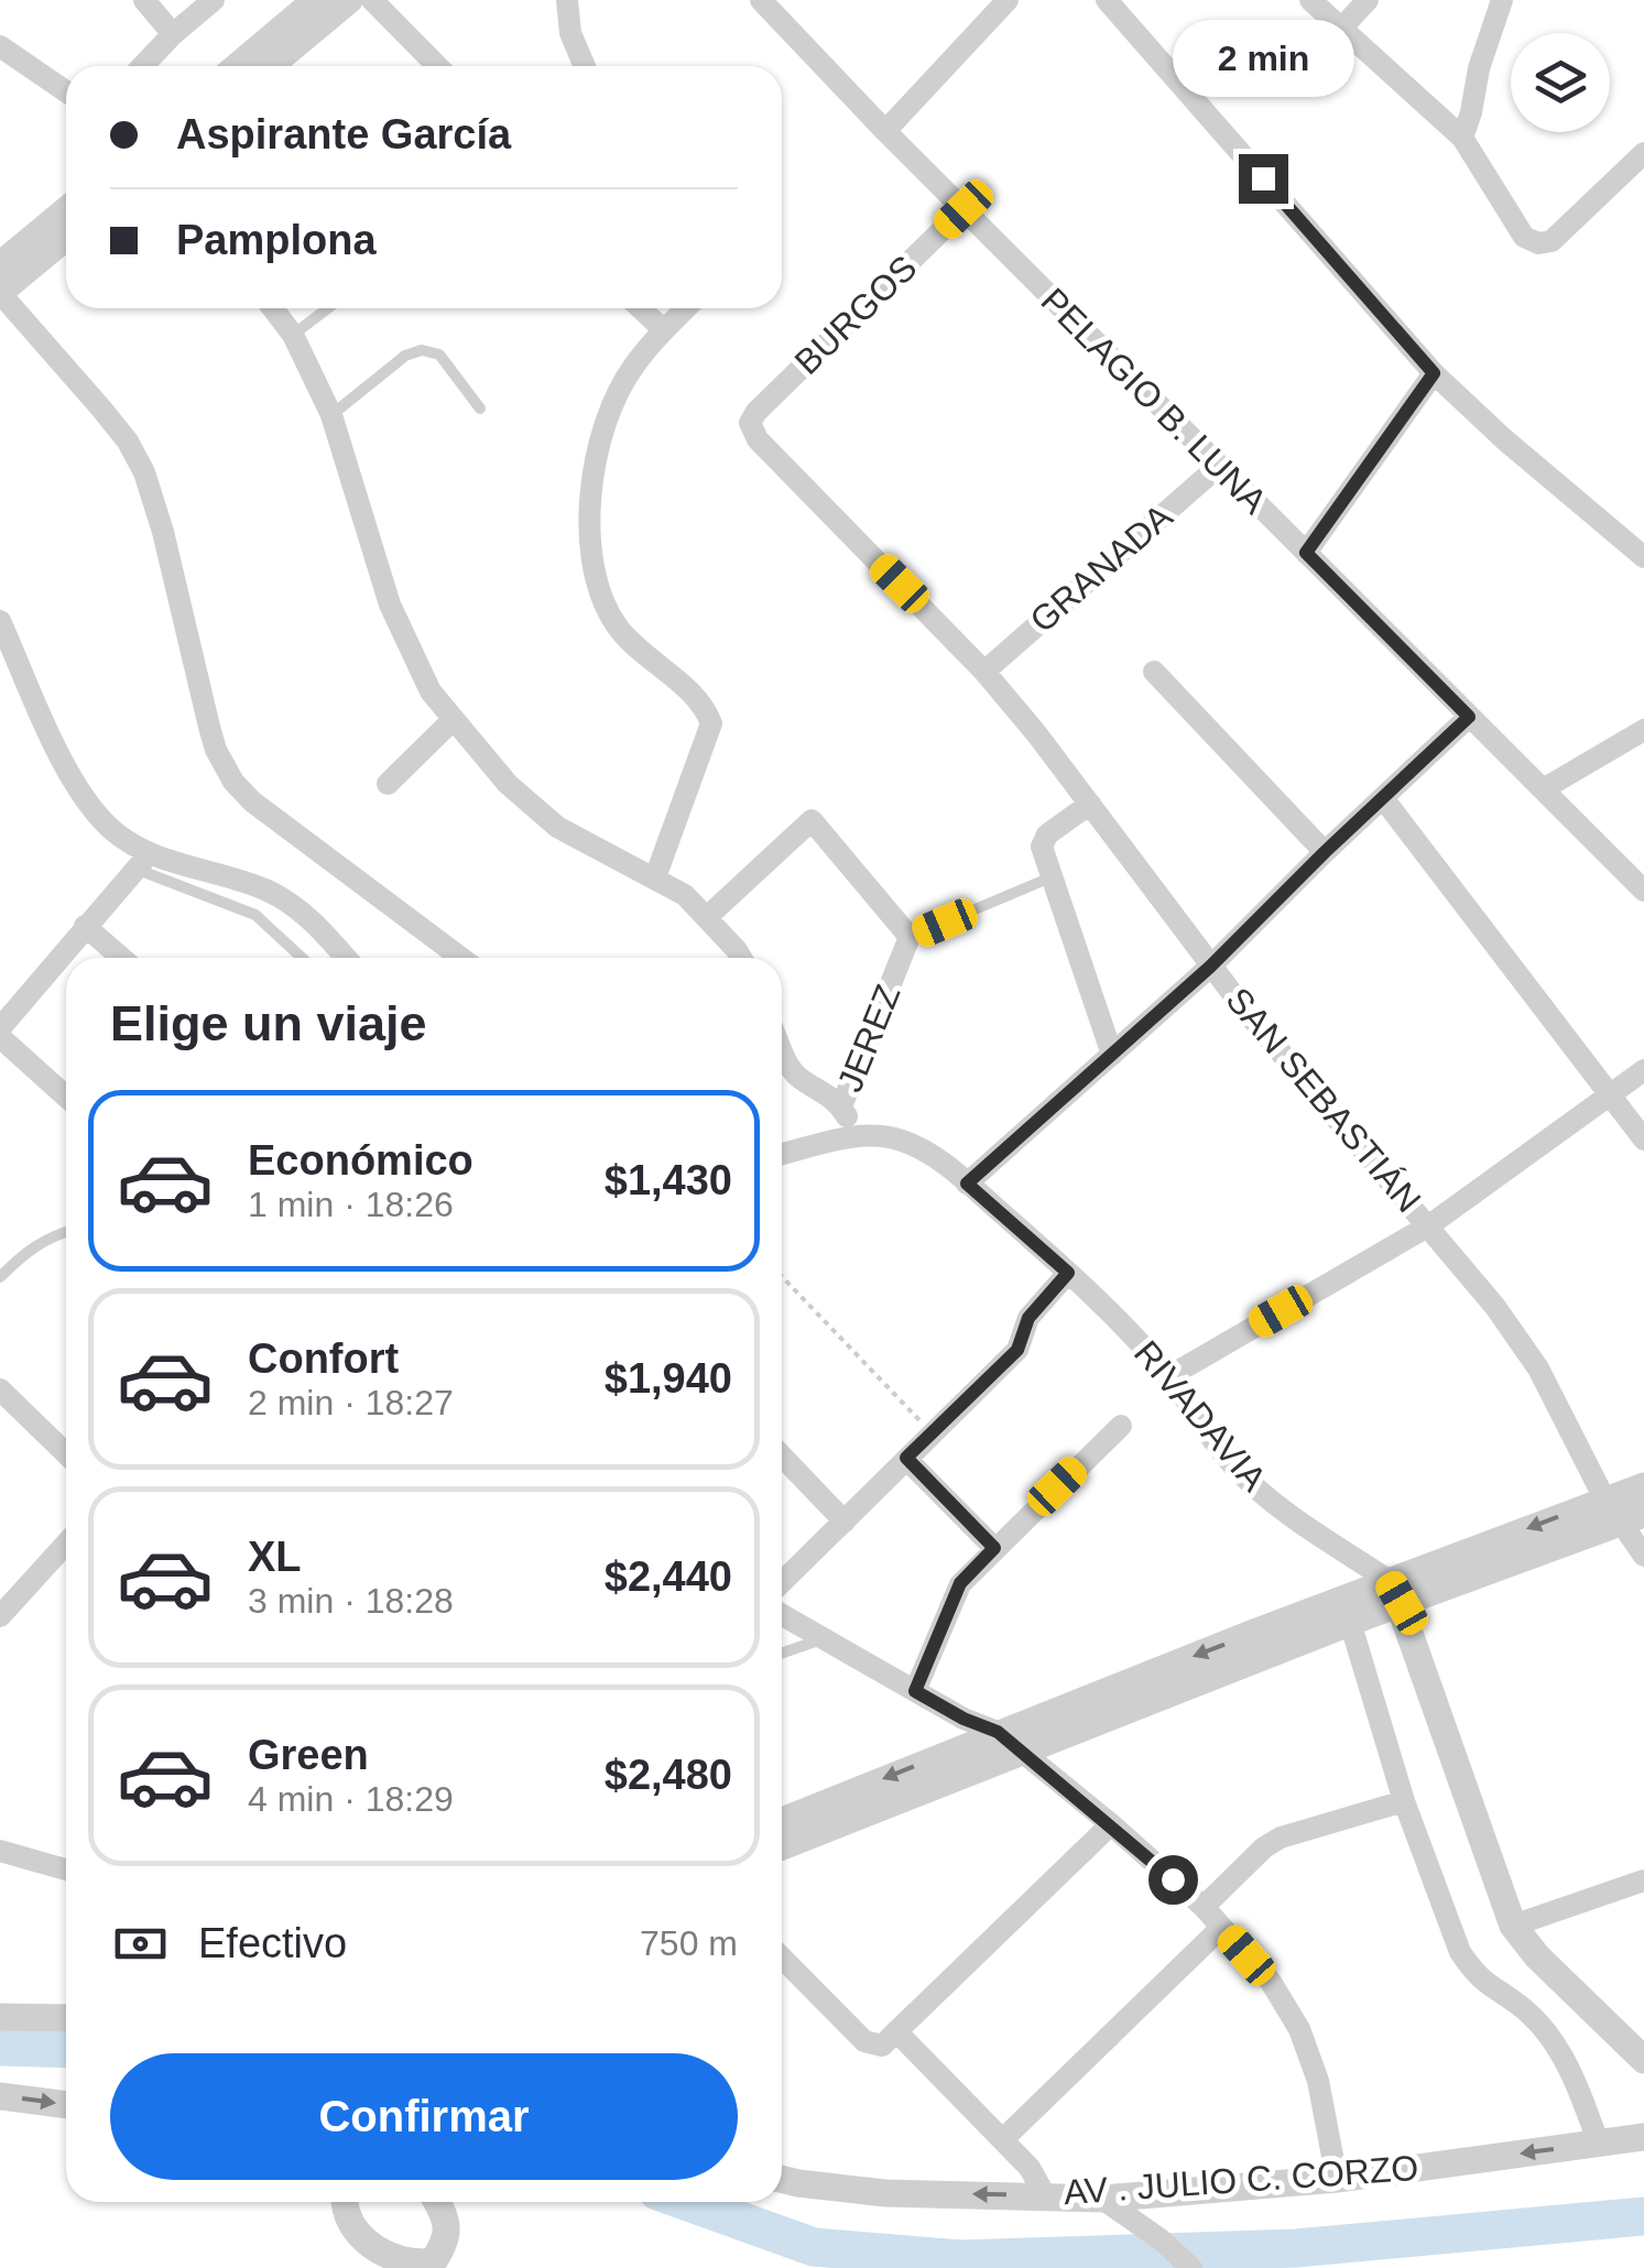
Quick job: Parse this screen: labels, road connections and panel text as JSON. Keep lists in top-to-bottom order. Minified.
{"streets":{"street":["BURGOS","PELAGIO B. LUNA","GRANADA","JEREZ","SAN SEBASTIÁN","RIVADAVIA","AV . JULIO C. CORZO"]},"crossings":[["BURGOS","PELAGIO B. LUNA"],["BURGOS","SAN SEBASTIÁN"],["PELAGIO B. LUNA","GRANADA"],["GRANADA","SAN SEBASTIÁN"]],"one_way":["AV . JULIO C. CORZO"],"page":{"bubble":"2 min","banner":["Aspirante García","Pamplona"],"heading":"Elige un viaje","list":[{"name":"Económico","note":"1 min · 18:26","value":"$1,430"},{"name":"Confort","note":"2 min · 18:27","value":"$1,940"},{"name":"XL","note":"3 min · 18:28","value":"$2,440"},{"name":"Green","note":"4 min · 18:29","value":"$2,480"}],"pay":["Efectivo","750 m"],"buttons":"Confirmar"}}
